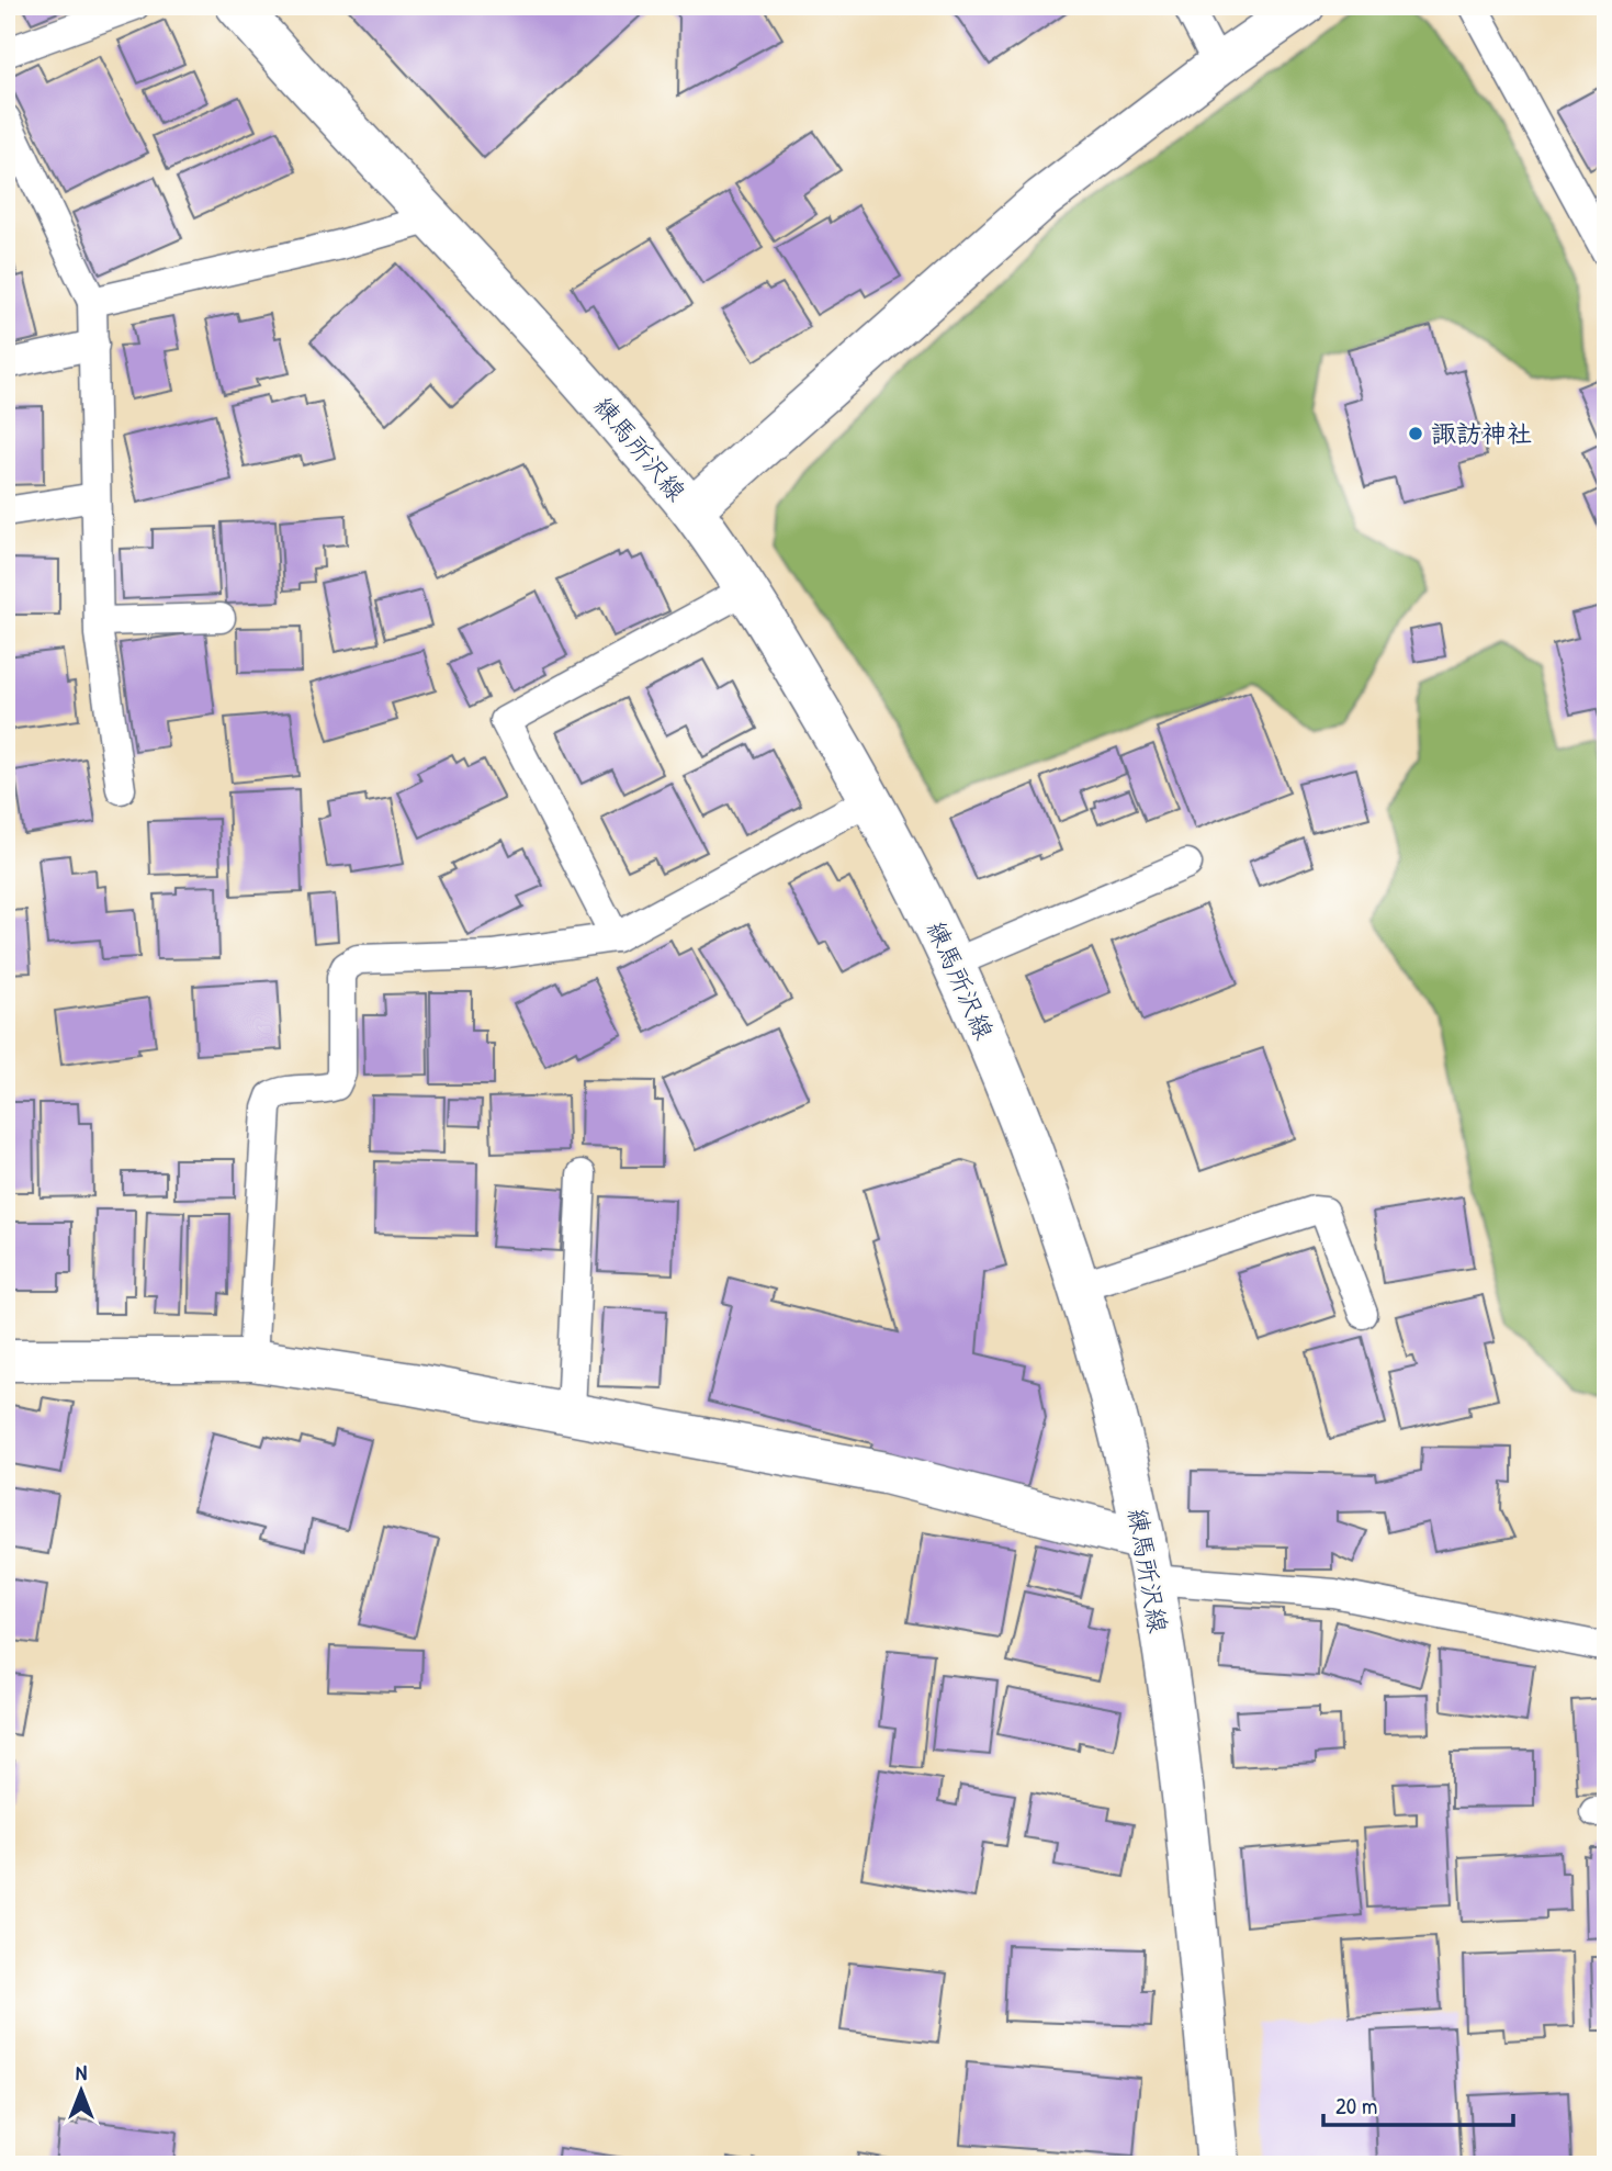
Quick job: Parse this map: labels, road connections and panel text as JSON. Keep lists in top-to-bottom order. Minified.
{"streets":{"main road":["練馬所沢線"]},"places":["諏訪神社"],"scale_bar":"20 m","north":"top"}
